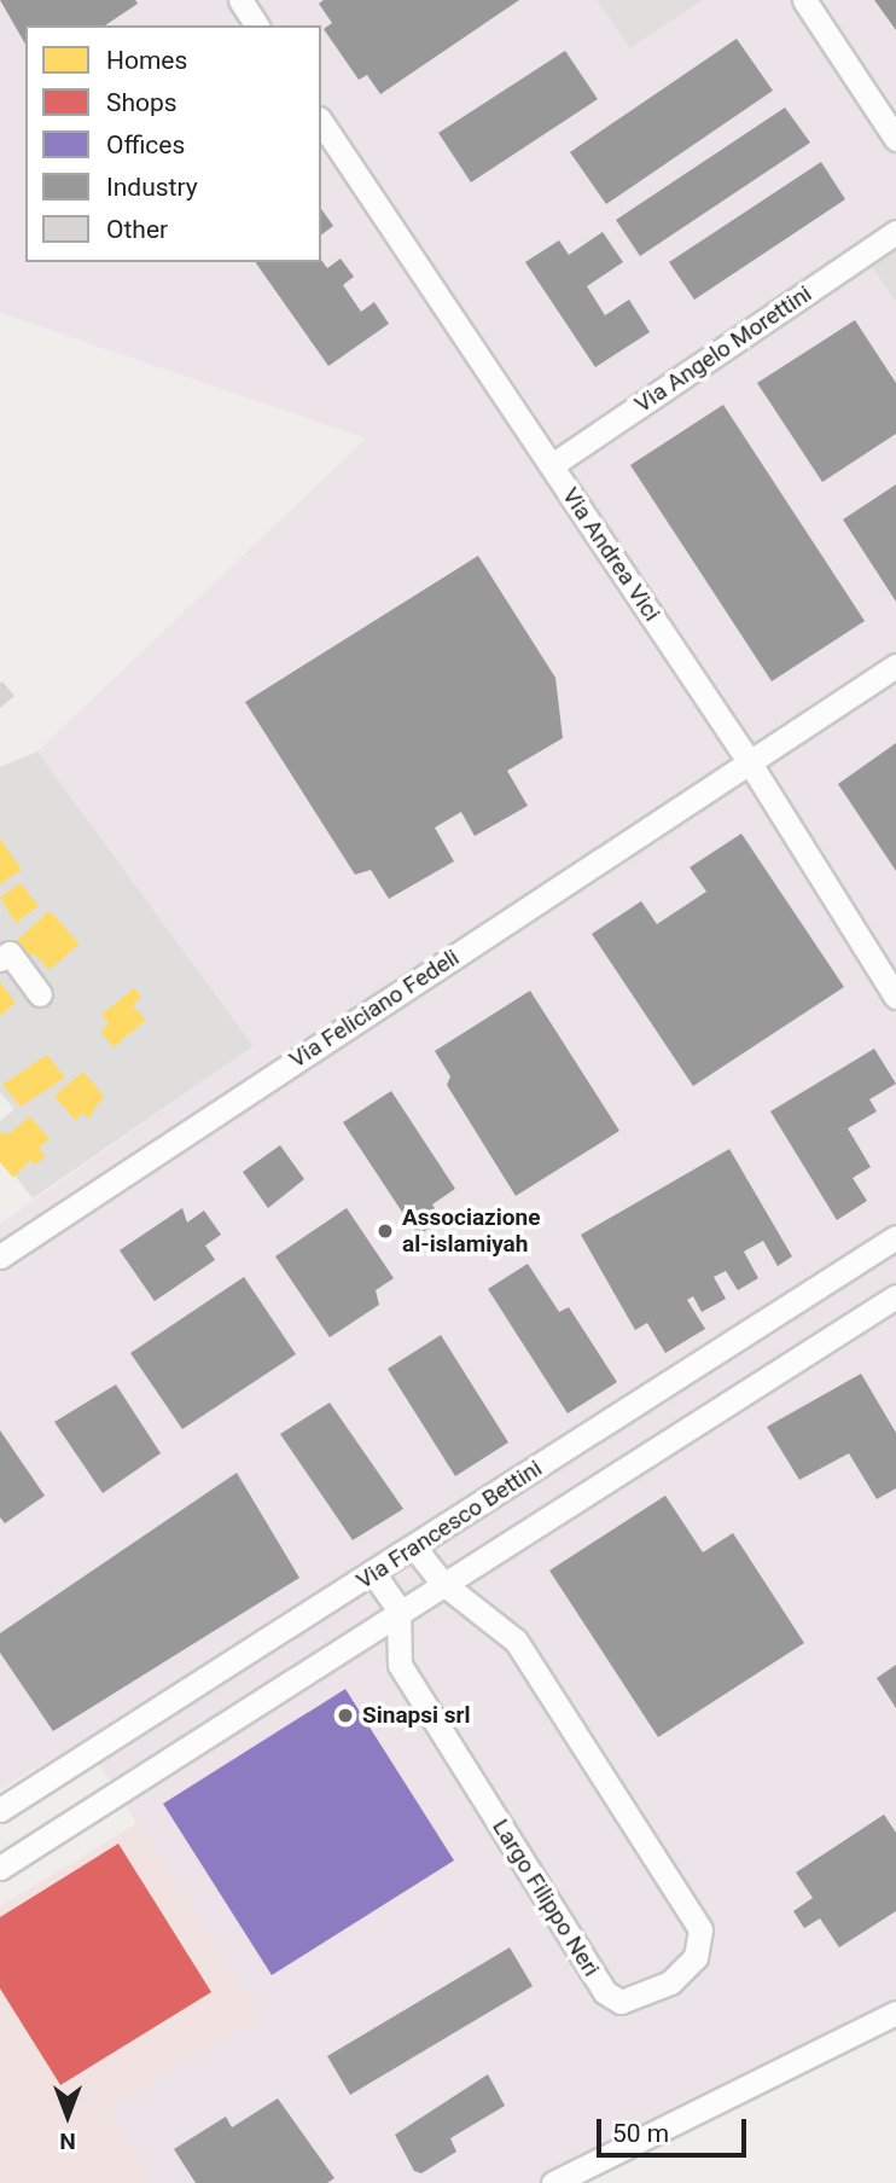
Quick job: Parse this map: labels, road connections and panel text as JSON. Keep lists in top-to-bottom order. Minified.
{"streets":{"street":["Via Angelo Morettini","Via Andrea Vici","Via Feliciano Fedeli","Via Francesco Bettini","Largo Filippo Neri"]},"crossings":[["Via Angelo Morettini","Via Andrea Vici"],["Via Andrea Vici","Via Feliciano Fedeli"],["Via Francesco Bettini","Largo Filippo Neri"]],"places":["Associazione al-islamiyah","Sinapsi srl"],"legend":["Homes","Shops","Offices","Industry","Other"],"scale_bar":"50 m","north":"bottom"}
